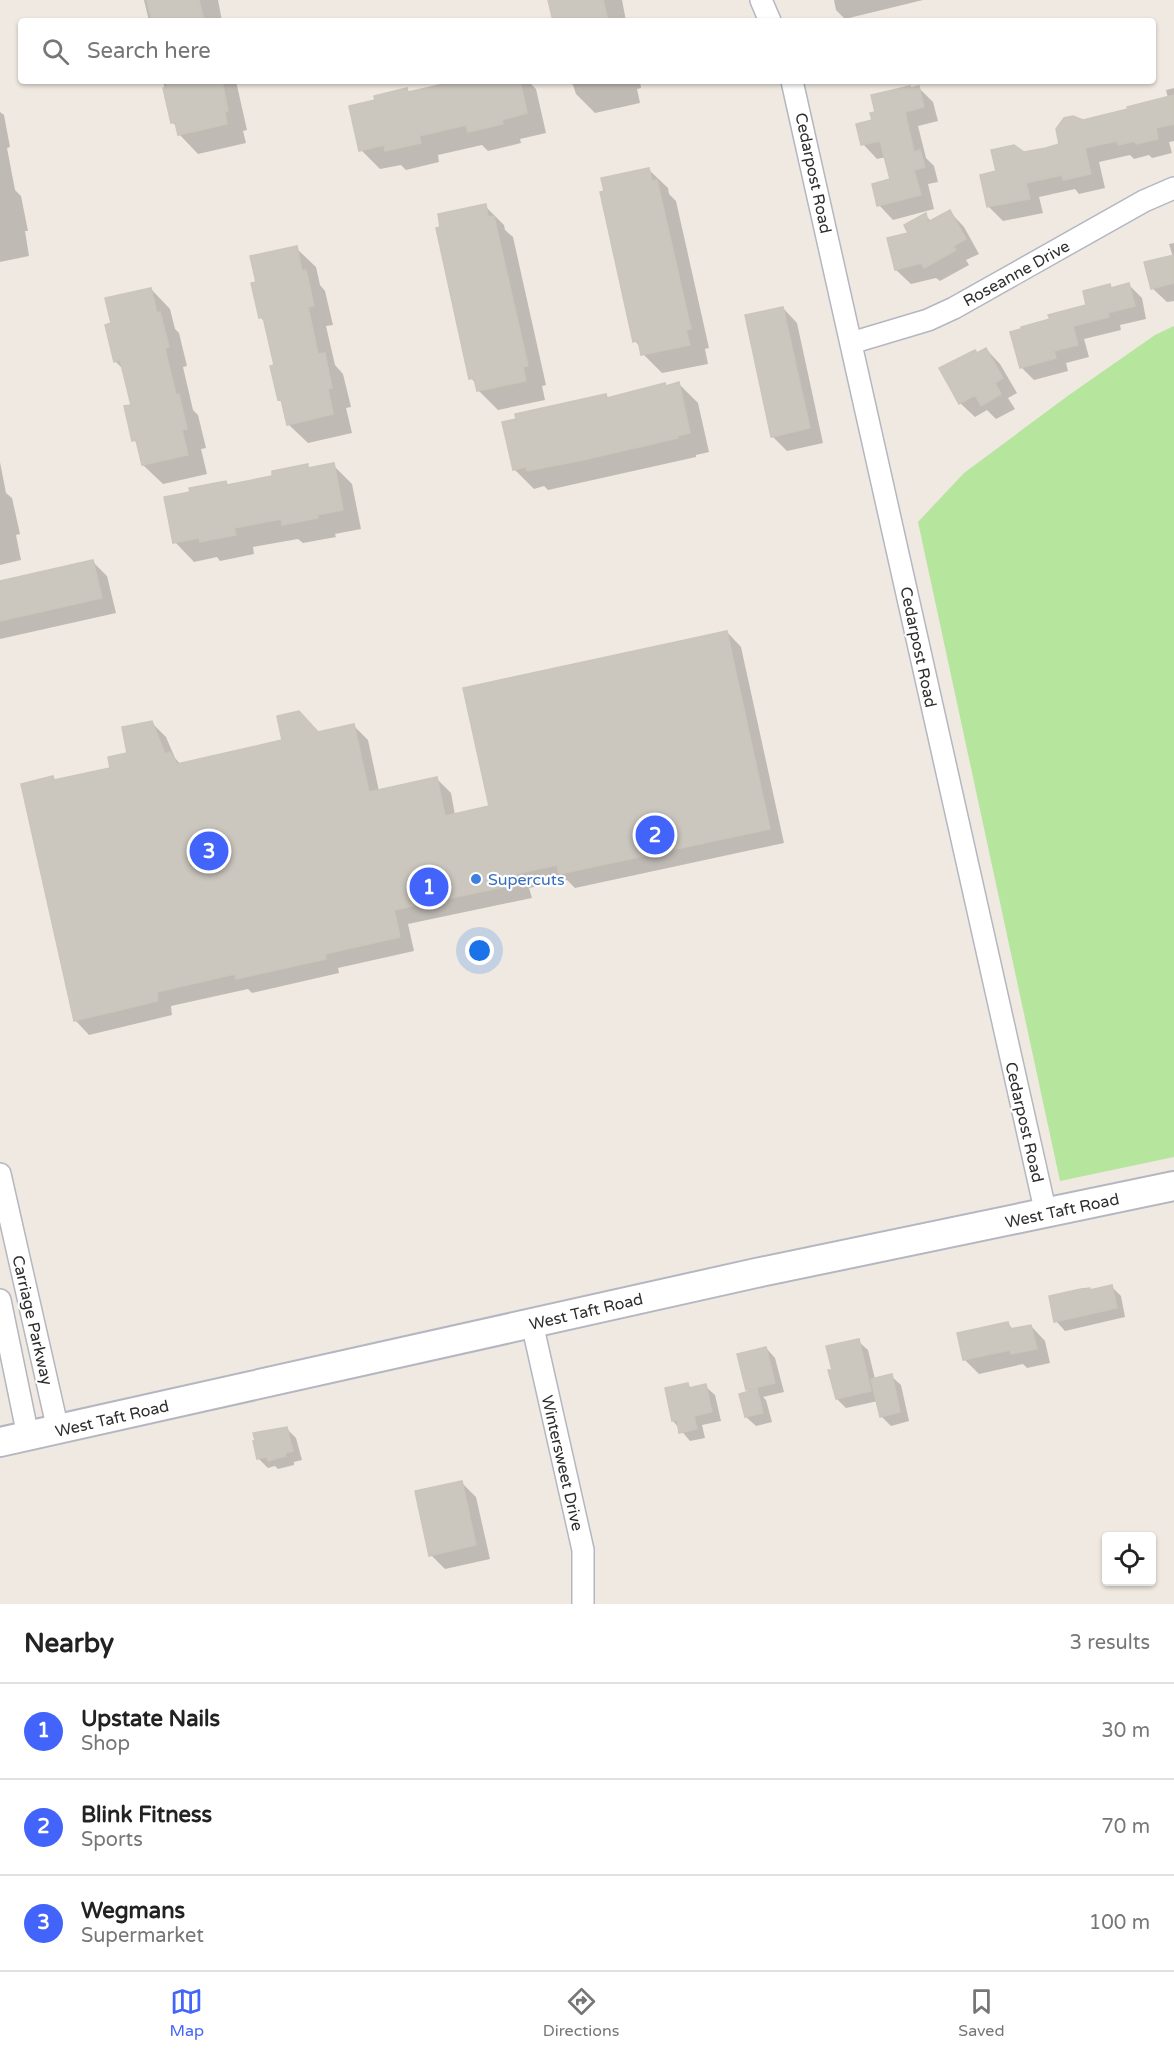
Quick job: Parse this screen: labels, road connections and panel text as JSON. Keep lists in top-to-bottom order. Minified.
{"streets":{"main road":["West Taft Road"],"street":["Cedarpost Road","Roseanne Drive","Carriage Parkway","Wintersweet Drive"]},"crossings":[["Cedarpost Road","Roseanne Drive"],["Cedarpost Road","West Taft Road"],["West Taft Road","Carriage Parkway"],["West Taft Road","Wintersweet Drive"]],"places":["Supercuts"],"page":{"search":"Search here","pins":["2","3","1"],"heading":["Nearby","3 results"],"list":[{"mark":"1","name":"Upstate Nails","note":"Shop","value":"30 m"},{"mark":"2","name":"Blink Fitness","note":"Sports","value":"70 m"},{"mark":"3","name":"Wegmans","note":"Supermarket","value":"100 m"}],"nav":["Map","Directions","Saved"]}}
